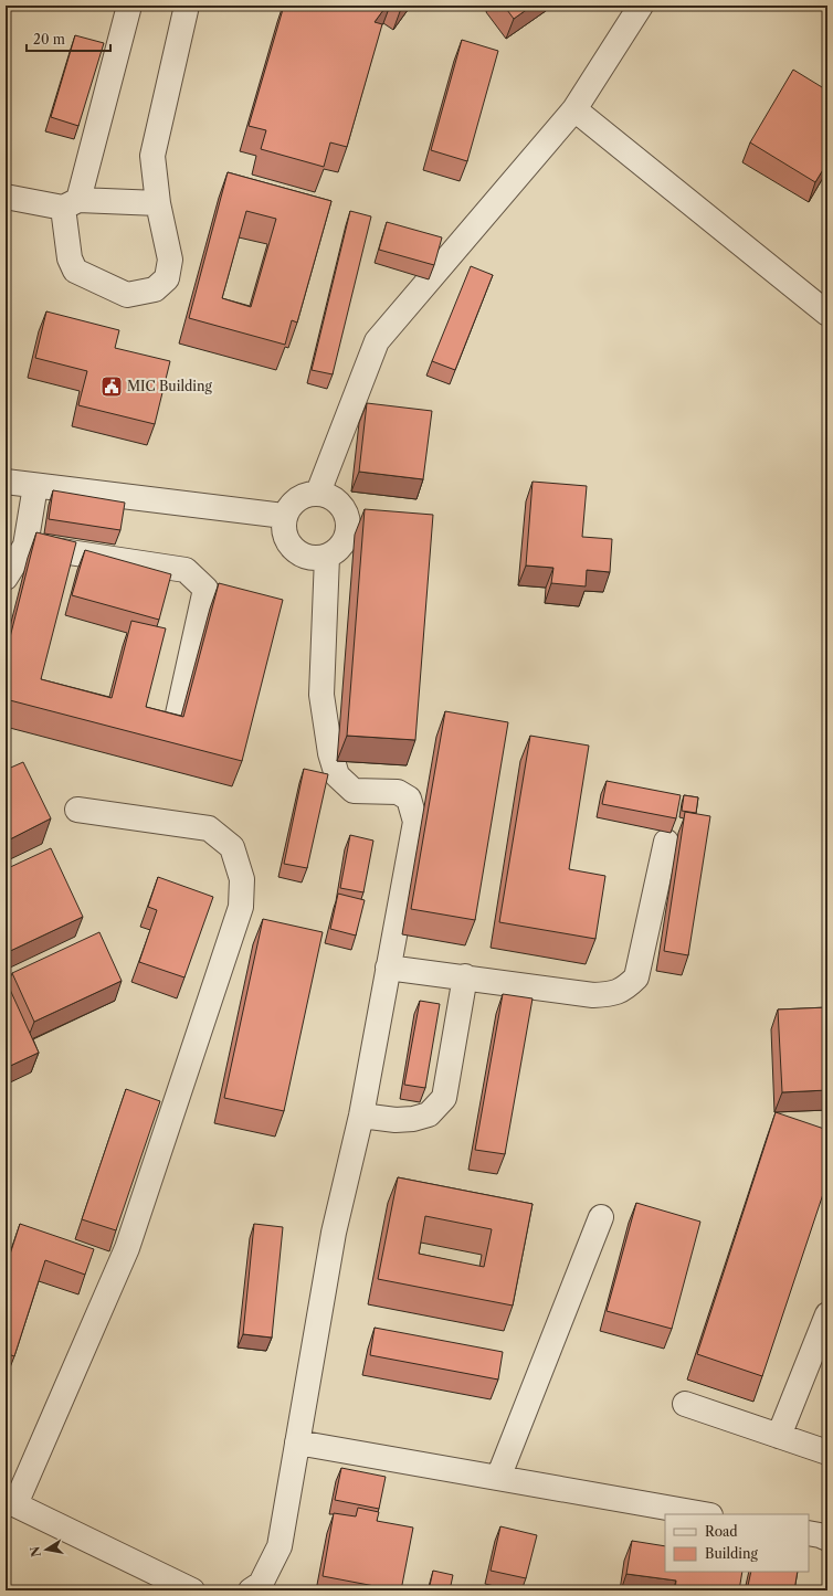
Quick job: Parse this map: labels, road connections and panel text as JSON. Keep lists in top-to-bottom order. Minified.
{"places":{"public building":["MIC Building"]},"legend":["Road","Building"],"scale_bar":"20 m","north":"left"}
